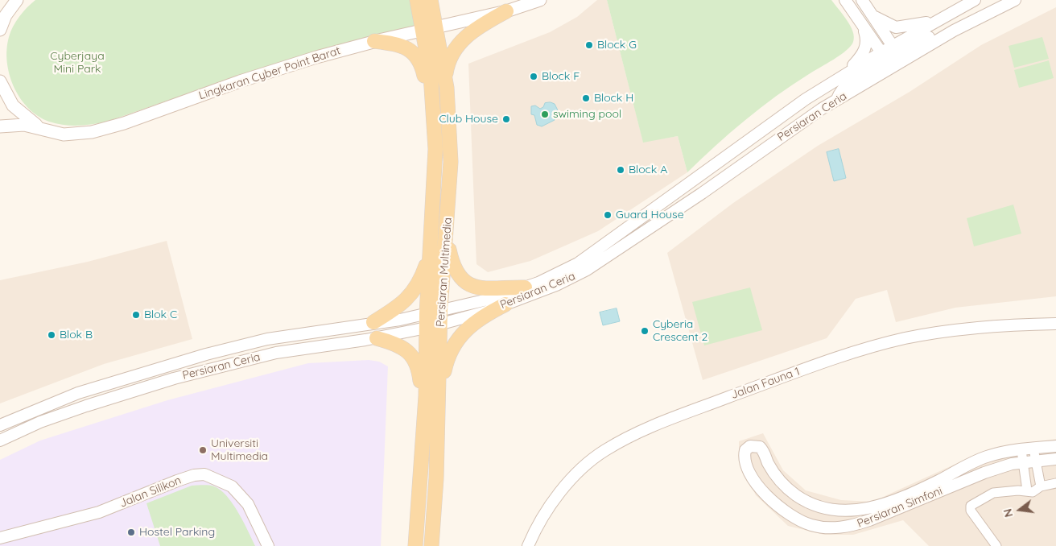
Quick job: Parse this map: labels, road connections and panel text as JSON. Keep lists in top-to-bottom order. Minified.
{"streets":{"main road":["Lingkaran Cyber Point Barat","Persiaran Multimedia"],"street":["Persiaran Ceria","Jalan Fauna 1","Jalan Silikon","Persiaran Simfoni"]},"crossings":[["Lingkaran Cyber Point Barat","Persiaran Multimedia"],["Persiaran Ceria","Persiaran Multimedia"]],"parks":["Cyberjaya Mini Park"],"places":["Block G","Block F","Block H","swiming pool","Club House","Block A","Guard House","Blok C","Cyberia Crescent 2","Blok B","Universiti Multimedia","Hostel Parking"],"north":"left"}
